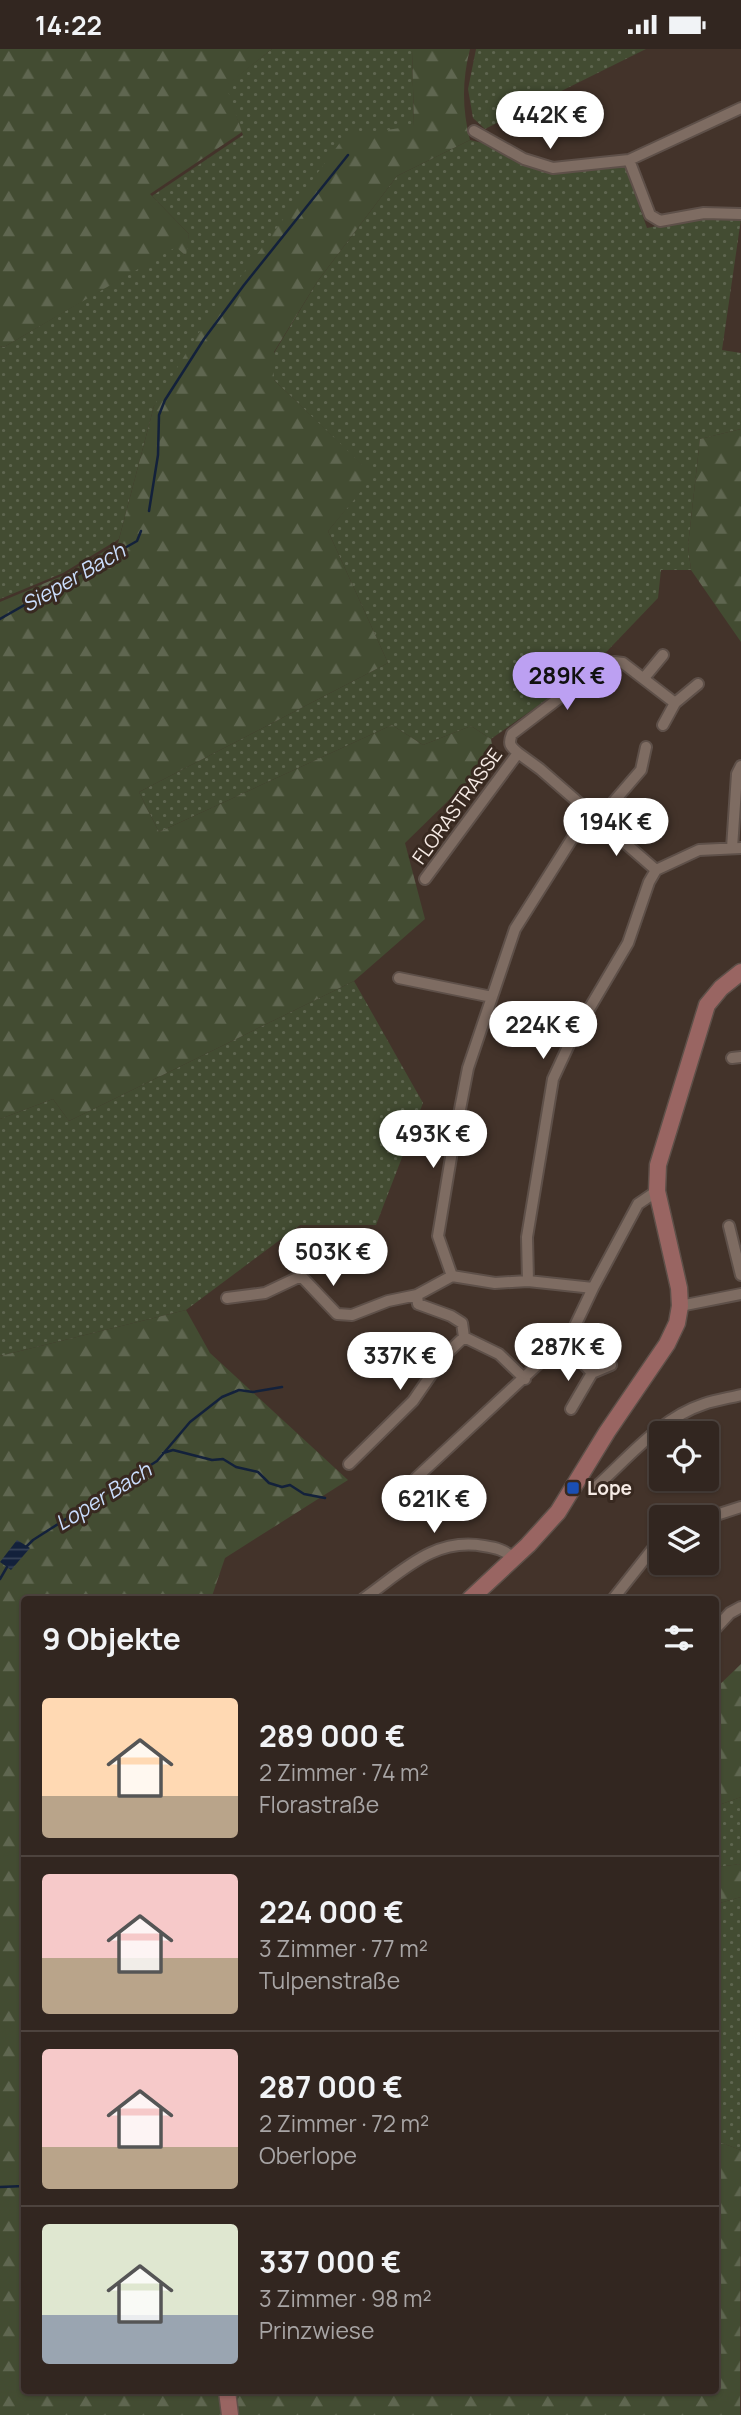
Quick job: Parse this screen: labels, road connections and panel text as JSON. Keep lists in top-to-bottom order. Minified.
{"streets":{"street":["FLORASTRASSE"]},"water":["Sieper Bach","Loper Bach"],"places":{"transit":["Lope"]},"page":{"status":"14:22","price":["442K €","289K €","194K €","224K €","493K €","503K €","287K €","337K €","621K €"],"heading":"9 Objekte","list":[{"name":"289 000 €","note":"2 Zimmer · 74 m² · Florastraße"},{"name":"224 000 €","note":"3 Zimmer · 77 m² · Tulpenstraße"},{"name":"287 000 €","note":"2 Zimmer · 72 m² · Oberlope"},{"name":"337 000 €","note":"3 Zimmer · 98 m² · Prinzwiese"}]}}
